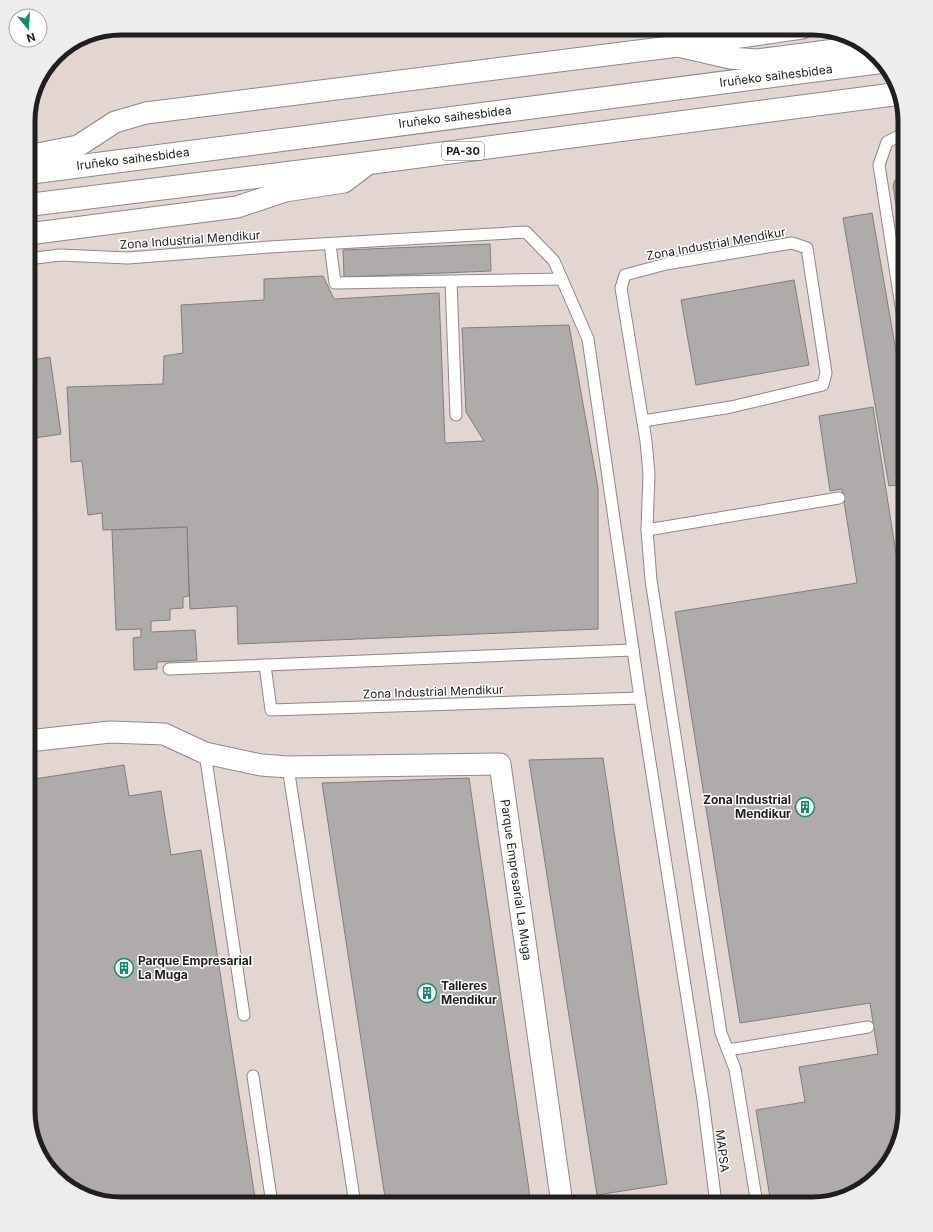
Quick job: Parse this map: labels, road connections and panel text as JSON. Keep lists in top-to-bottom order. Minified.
{"streets":{"highway":["Iruñeko saihesbidea","PA-30"],"street":["Parque Empresarial La Muga"],"lane":["Zona Industrial Mendikur","MAPSA"]},"crossings":[["Zona Industrial Mendikur","MAPSA"]],"places":{"building":["Zona Industrial Mendikur","Parque Empresarial La Muga","Talleres Mendikur"]},"north":"bottom"}
